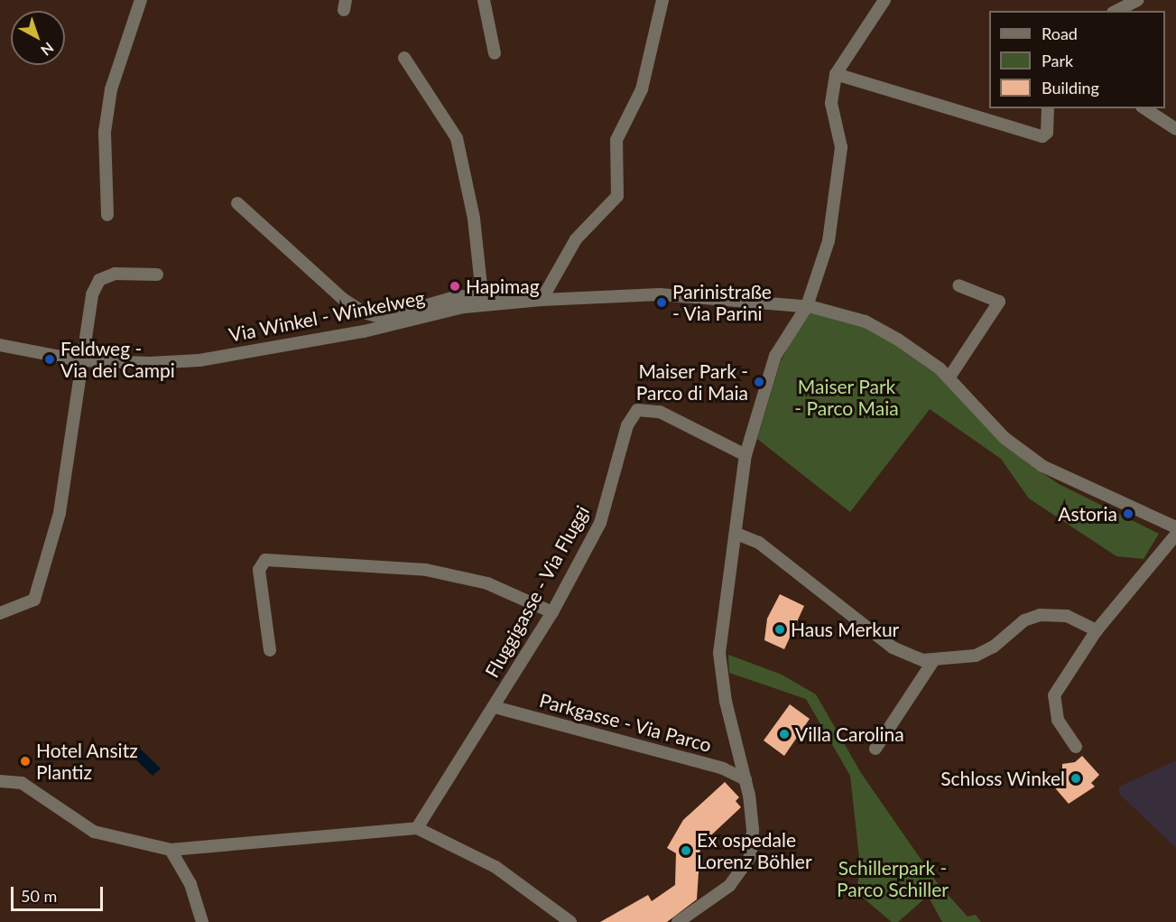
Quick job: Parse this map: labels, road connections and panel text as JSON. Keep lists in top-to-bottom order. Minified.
{"streets":{"street":["Via Winkel - Winkelweg","Fluggigasse - Via Fluggi","Parkgasse - Via Parco"]},"crossings":[["Fluggigasse - Via Fluggi","Parkgasse - Via Parco"]],"parks":["Maiser Park - Parco Maia","Schillerpark - Parco Schiller"],"places":["Hapimag","Parinistraße - Via Parini","Feldweg - Via dei Campi","Maiser Park - Parco di Maia","Astoria","Haus Merkur","Villa Carolina","Hotel Ansitz Plantiz","Schloss Winkel","Ex ospedale Lorenz Böhler"],"legend":["Road","Park","Building"],"scale_bar":"50 m","north":"bottom right"}
